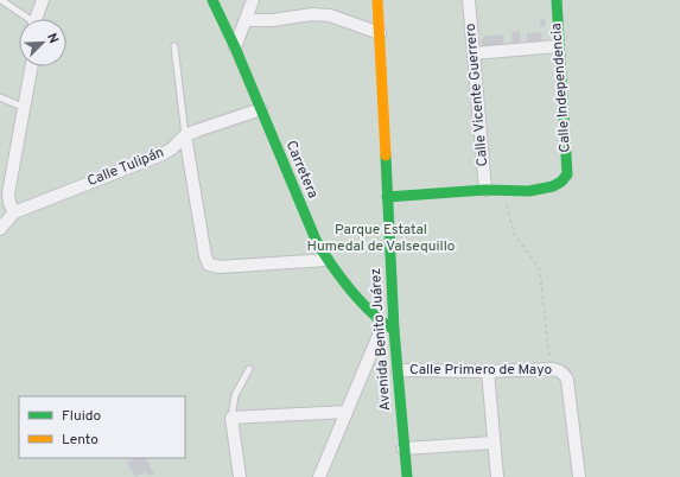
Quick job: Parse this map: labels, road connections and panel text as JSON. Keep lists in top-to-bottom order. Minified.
{"streets":{"street":["Calle Independencia","Calle Vicente Guerrero","Calle Tulipán","Carretera","Avenida Benito Juárez","Calle Primero de Mayo"]},"crossings":[["Calle Tulipán","Carretera"],["Carretera","Avenida Benito Juárez"],["Avenida Benito Juárez","Calle Primero de Mayo"]],"parks":["Parque Estatal Humedal de Valsequillo"],"legend":["Fluido","Lento"],"north":"top right"}
